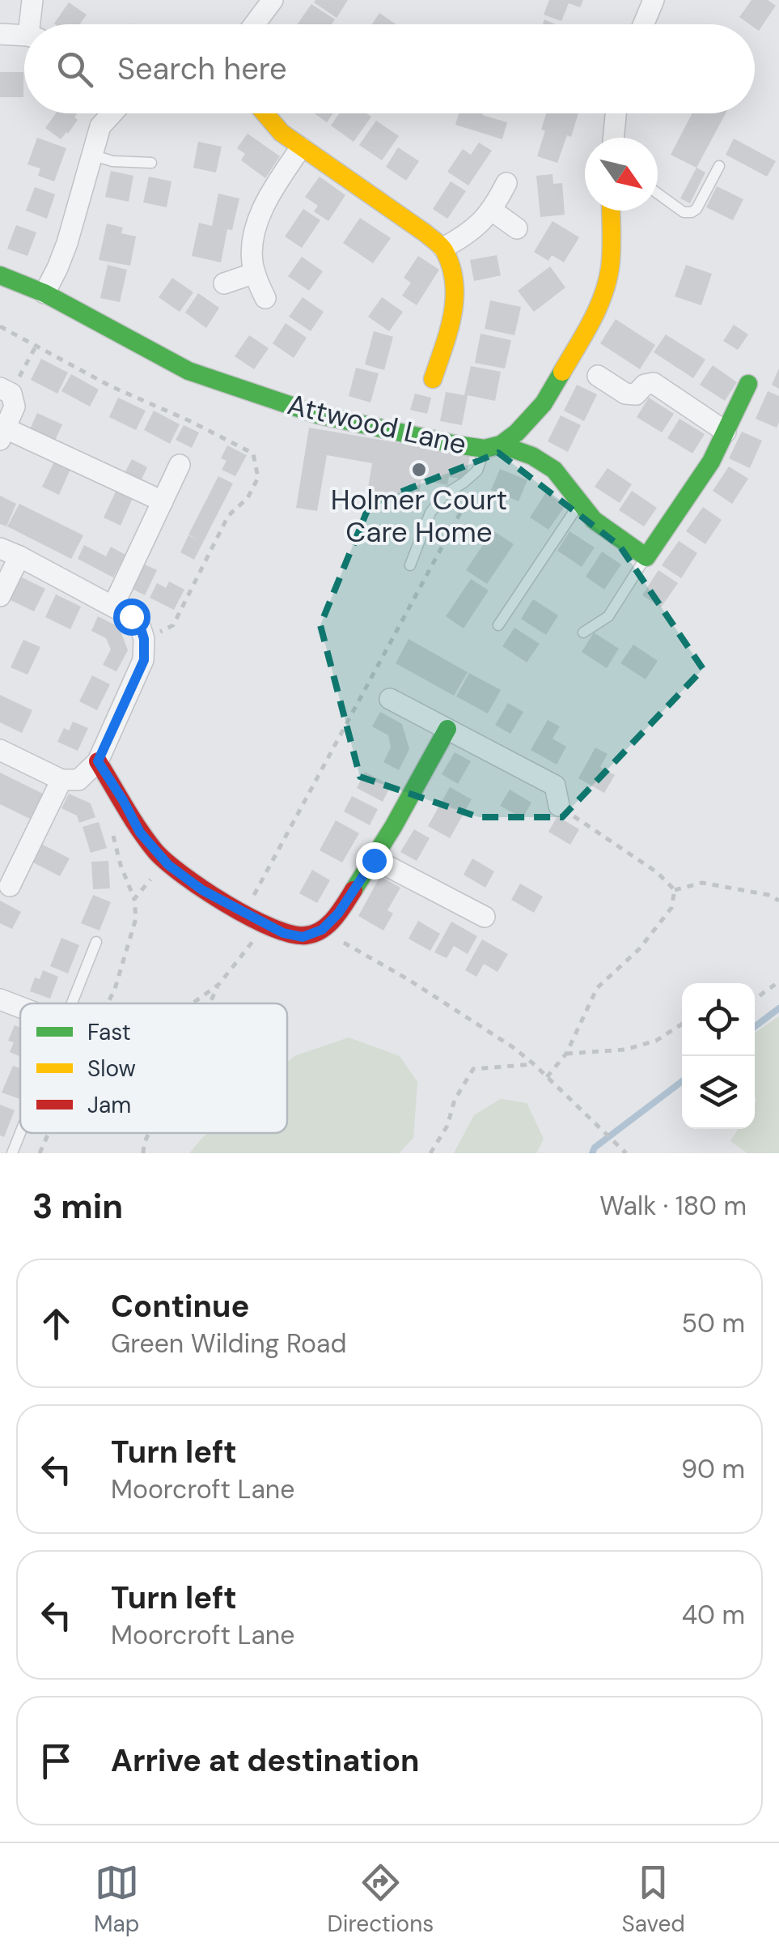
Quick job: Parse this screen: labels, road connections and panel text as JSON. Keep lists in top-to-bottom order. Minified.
{"streets":{"street":["Attwood Lane"]},"places":["Holmer Court Care Home"],"legend":["Fast","Slow","Jam"],"north":"bottom right","page":{"search":"Search here","heading":["3 min","Walk · 180 m"],"list":[["Continue","Green Wilding Road","50 m"],["Turn left","Moorcroft Lane","90 m"],["Turn left","Moorcroft Lane","40 m"],"Arrive at destination"],"nav":["Map","Directions","Saved"]}}
